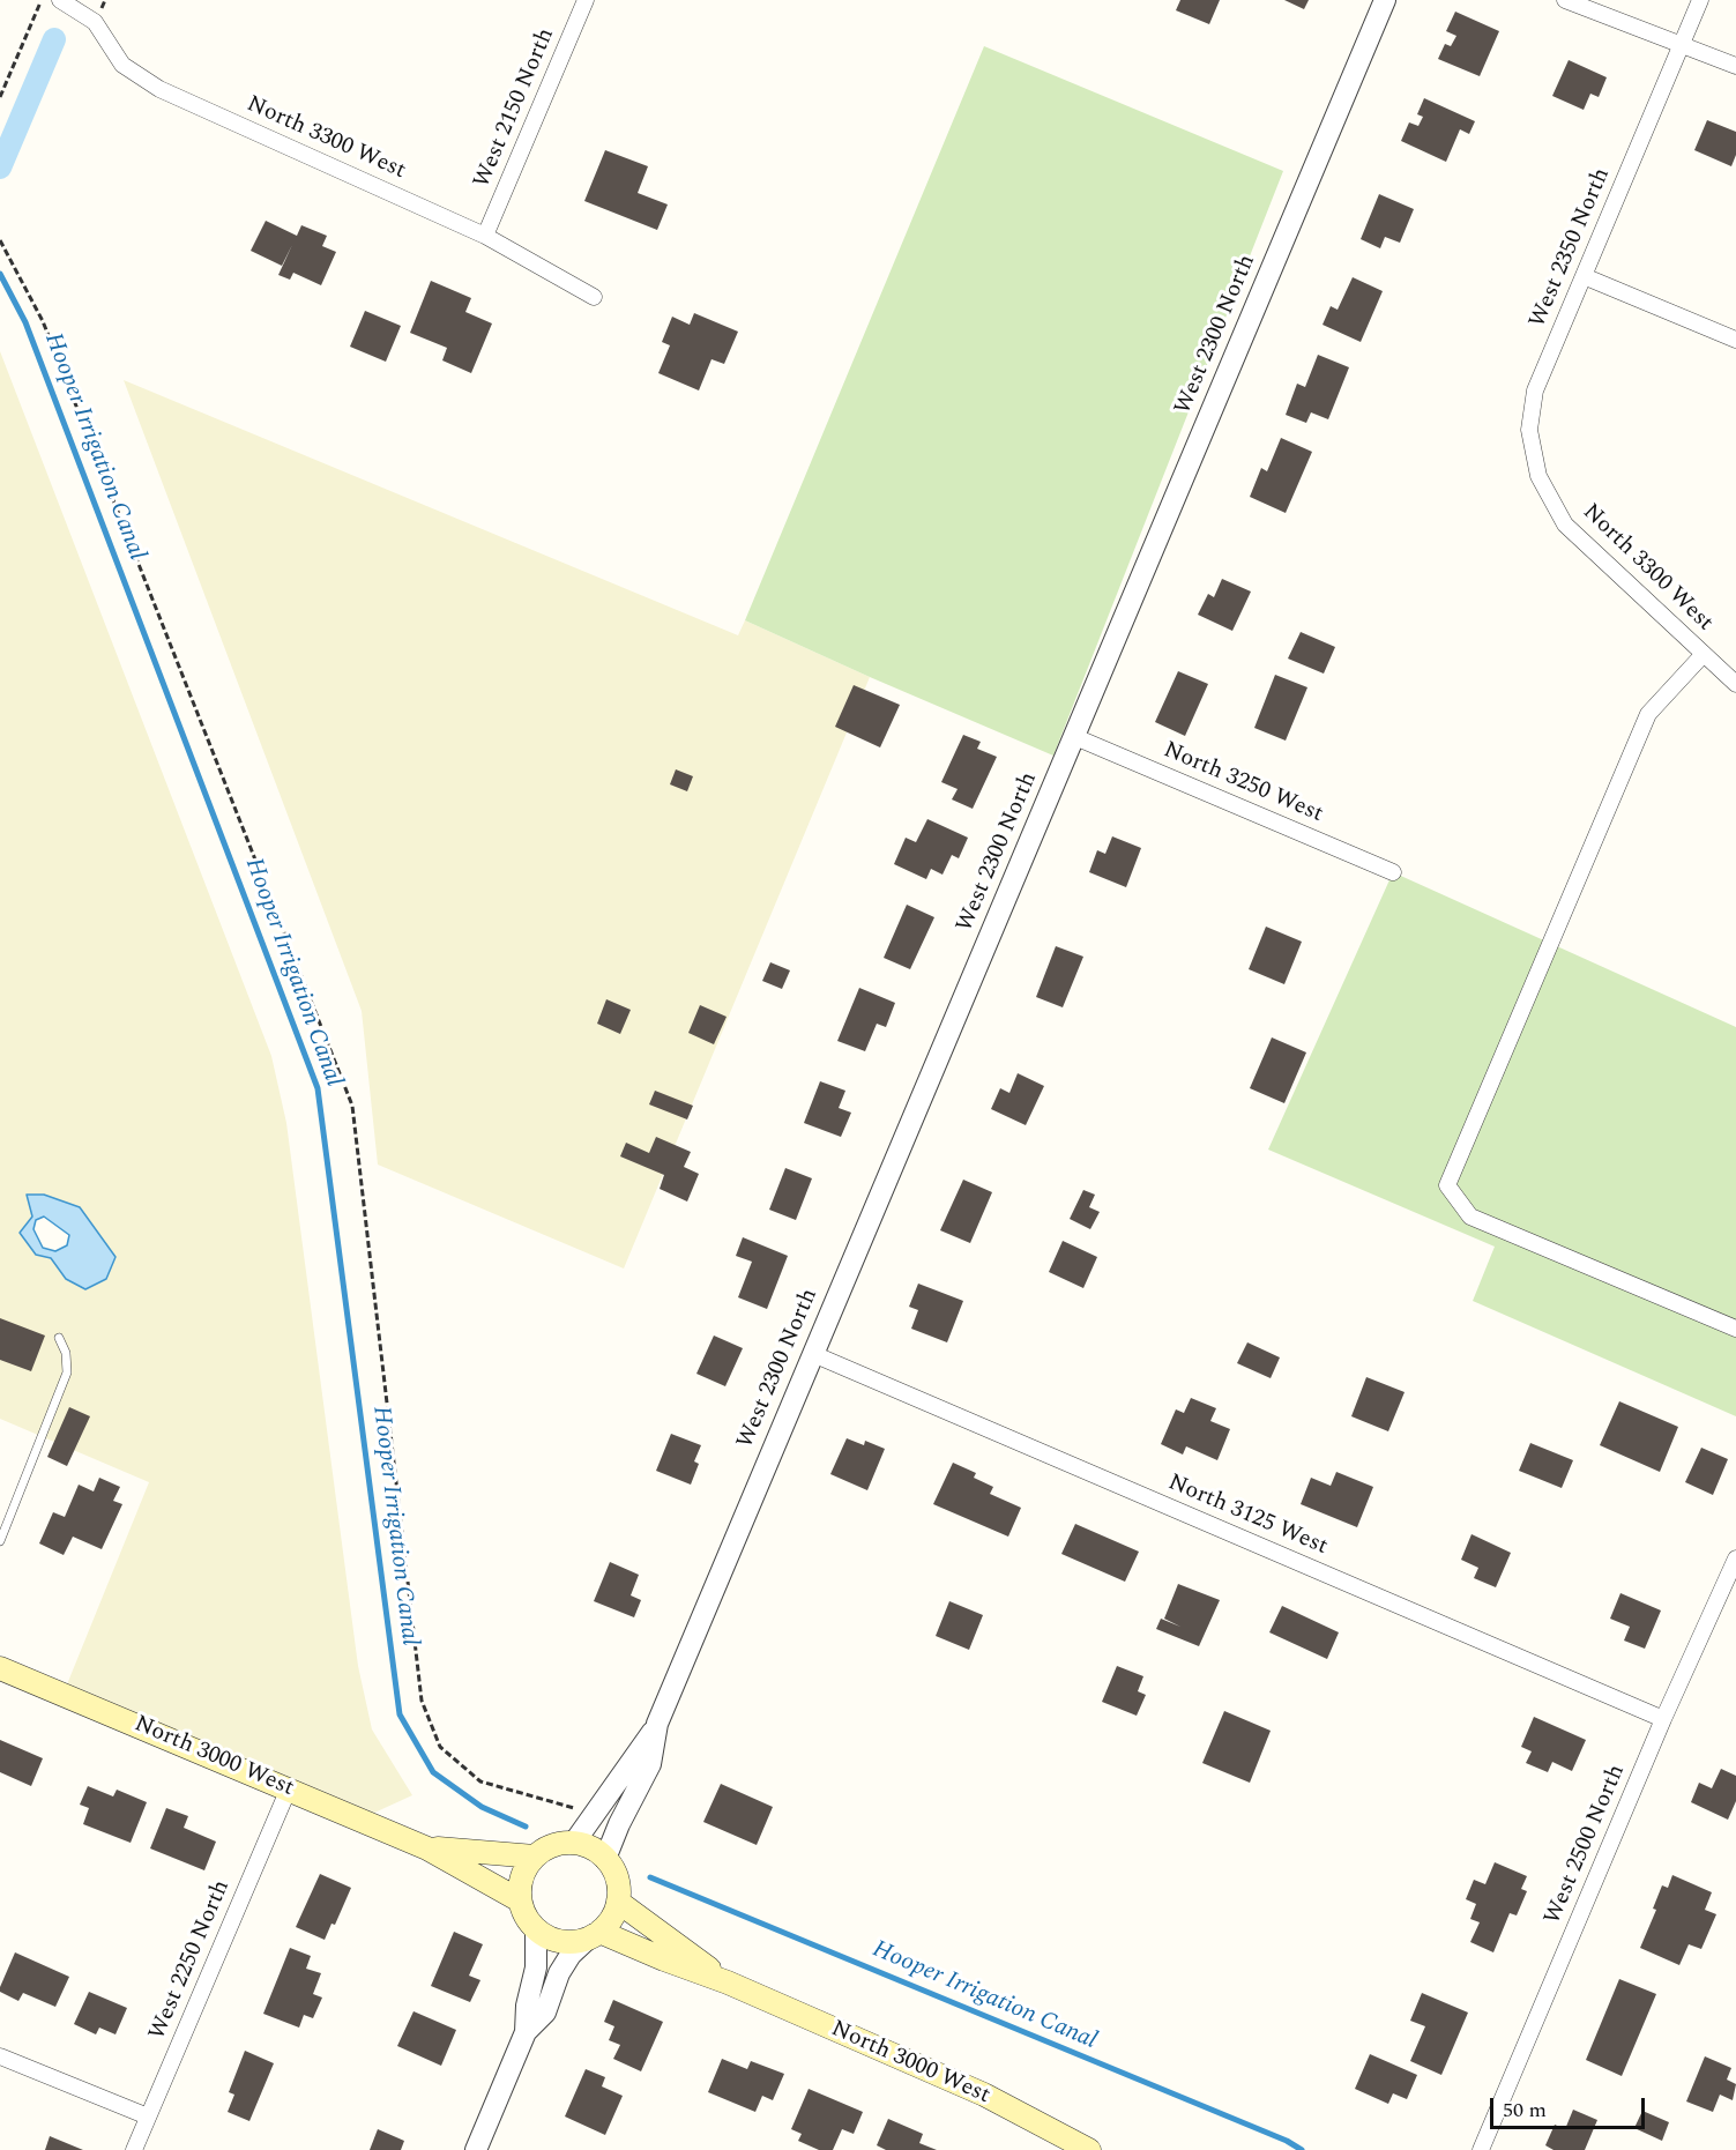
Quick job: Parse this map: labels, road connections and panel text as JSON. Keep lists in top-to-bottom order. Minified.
{"streets":{"main road":["North 3000 West"],"street":["West 2150 North","North 3300 West","West 2350 North","West 2300 North","North 3250 West","North 3125 West","West 2500 North","West 2250 North"]},"crossings":[["West 2150 North","North 3300 West"],["North 3300 West","West 2350 North"],["West 2300 North","North 3250 West"],["West 2300 North","North 3125 West"],["West 2300 North","North 3000 West"],["North 3125 West","West 2500 North"],["North 3000 West","West 2250 North"]],"water":["Hooper Irrigation Canal"],"scale_bar":"50 m"}
